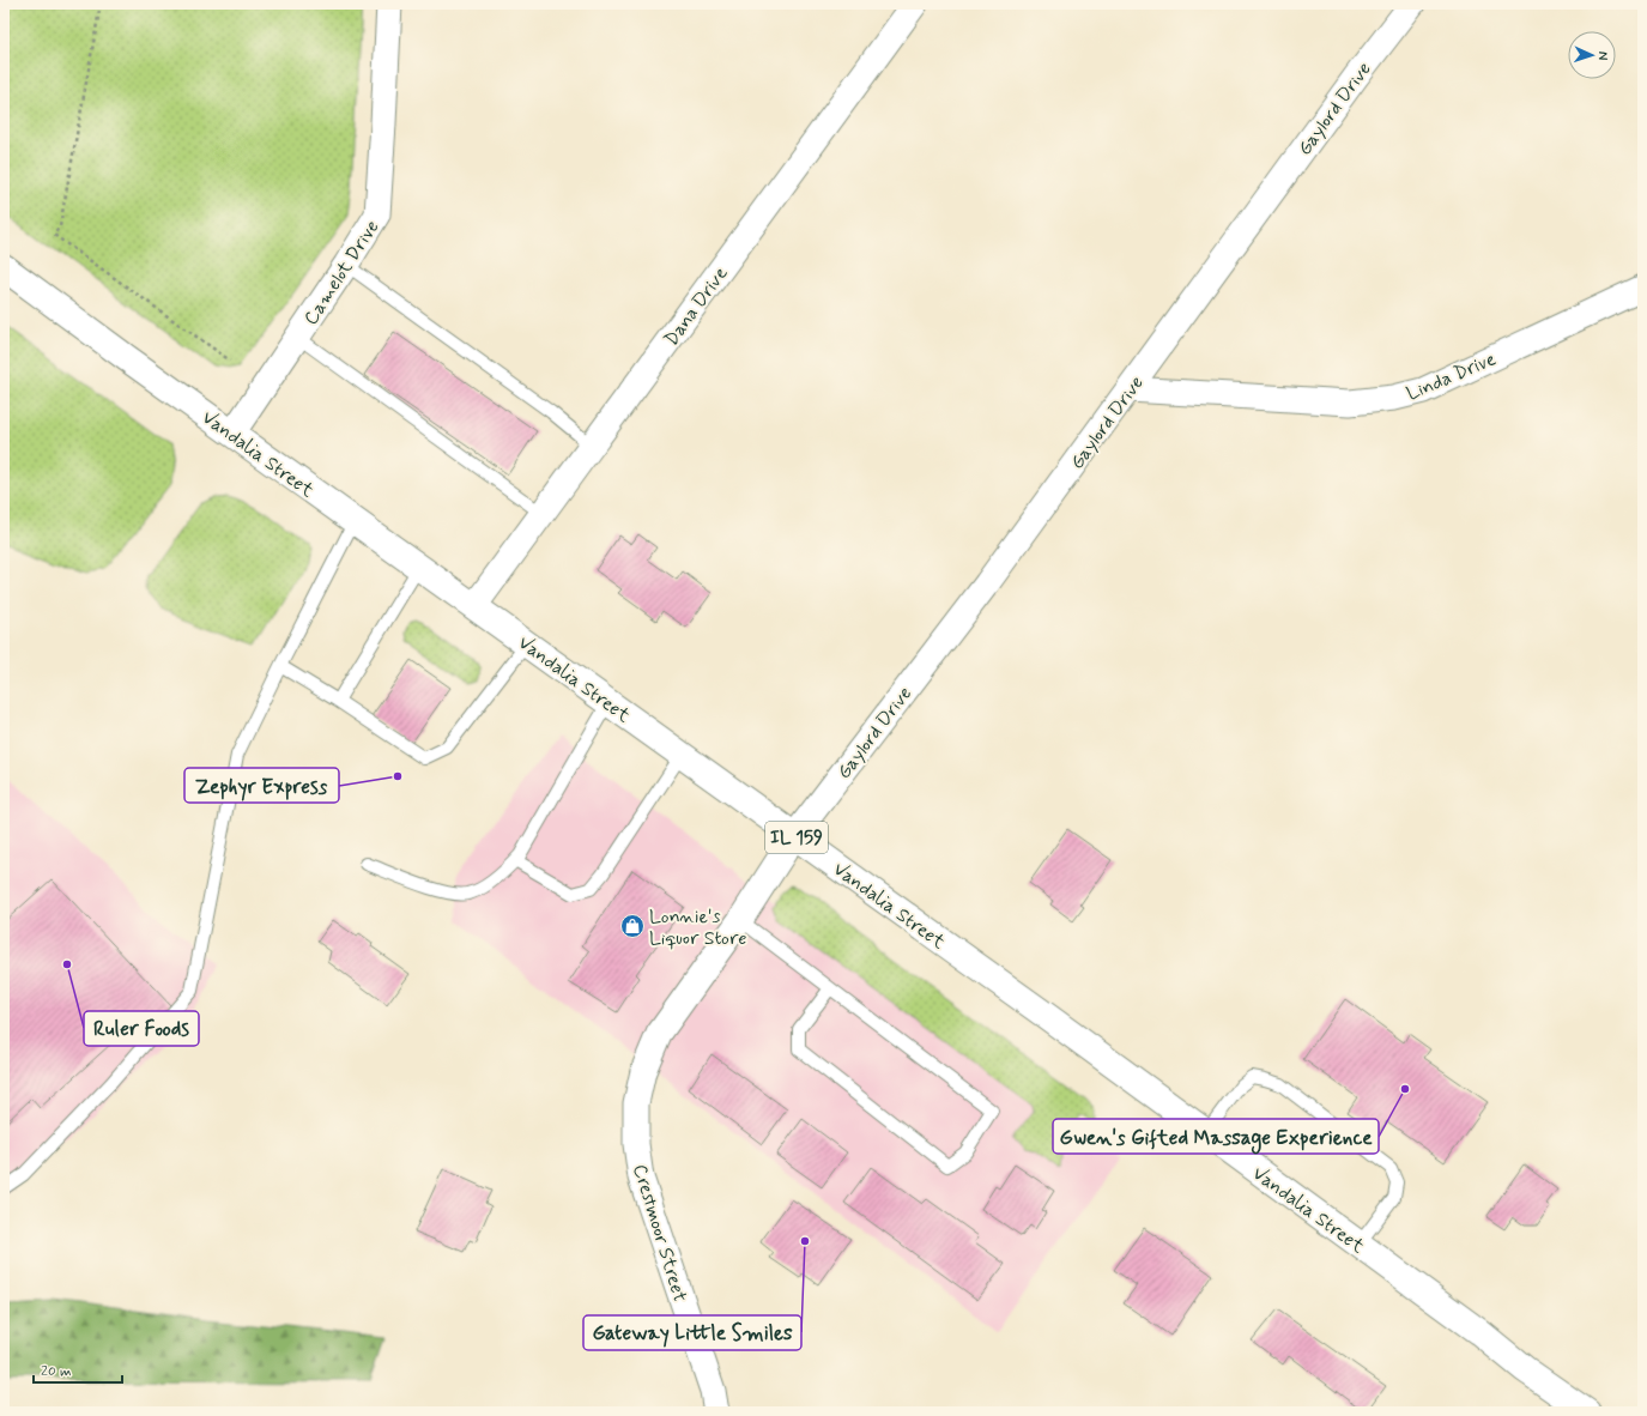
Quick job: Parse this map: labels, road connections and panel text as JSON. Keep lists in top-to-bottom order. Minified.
{"streets":{"main road":["Vandalia Street","IL 159"],"street":["Gaylord Drive","Camelot Drive","Dana Drive","Linda Drive","Crestmoor Street"]},"crossings":[["Gaylord Drive","Linda Drive"],["Gaylord Drive","Vandalia Street"],["Gaylord Drive","Crestmoor Street"],["Camelot Drive","Vandalia Street"],["Dana Drive","Vandalia Street"],["Vandalia Street","Crestmoor Street"]],"places":{"other":["Zephyr Express","Ruler Foods","Gwen's Gifted Massage Experience","Gateway Little Smiles"],"shop":["Lonnie's Liquor Store"]},"scale_bar":"20 m","north":"right"}
